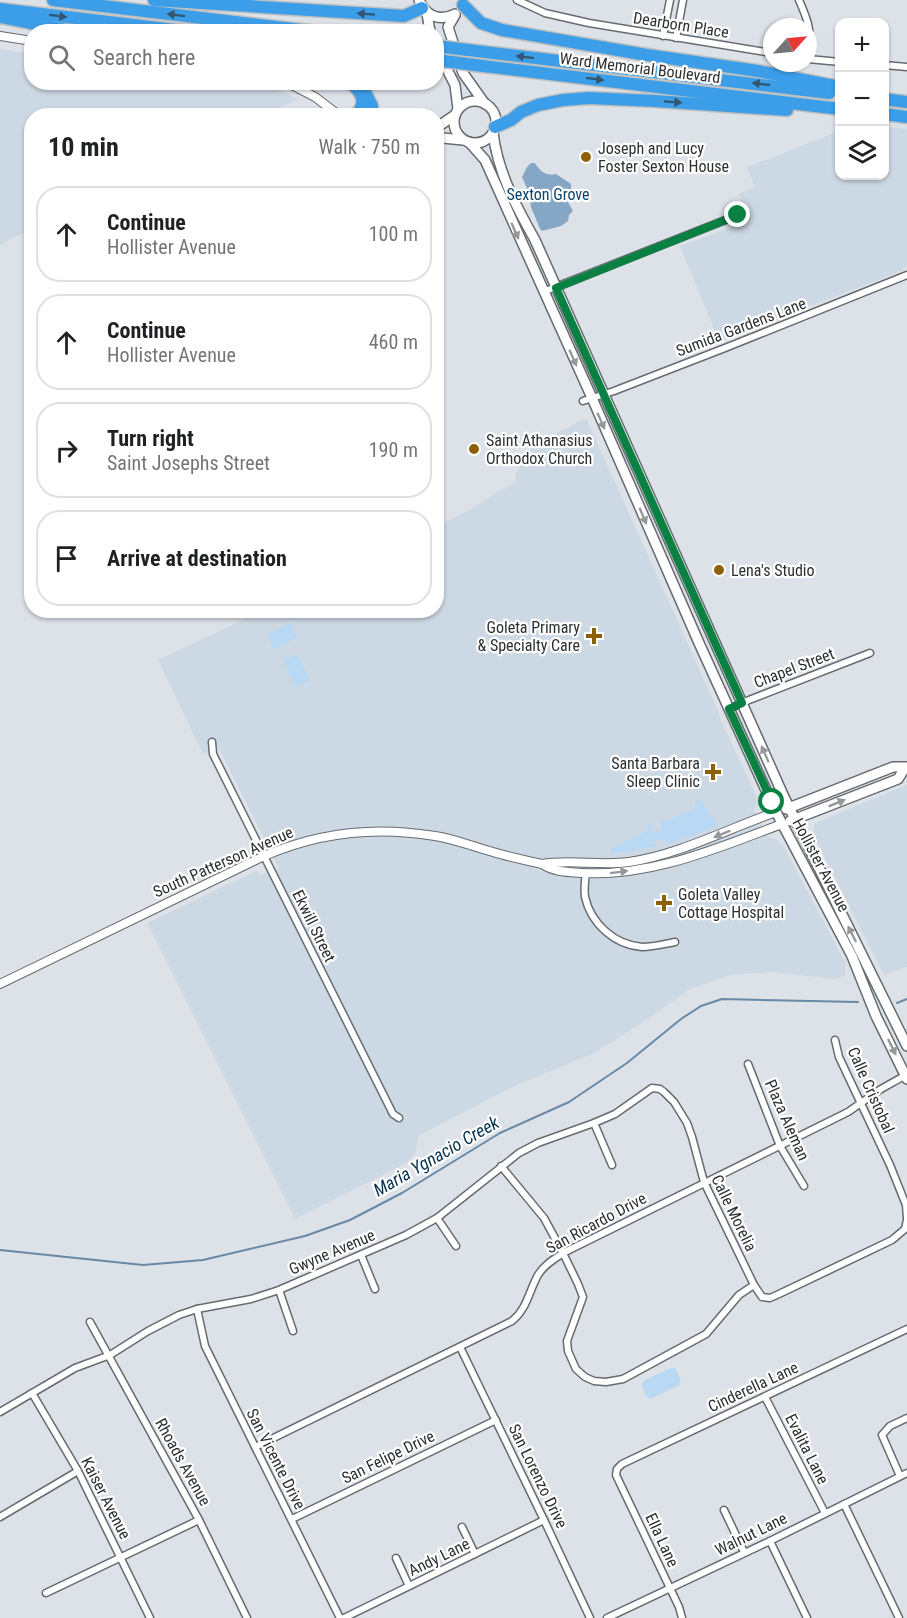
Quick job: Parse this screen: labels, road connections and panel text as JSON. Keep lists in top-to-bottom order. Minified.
{"streets":{"highway":["Ward Memorial Boulevard"],"main road":["South Patterson Avenue","Hollister Avenue"],"street":["Dearborn Place","Sumida Gardens Lane","Chapel Street","Ekwill Street","Calle Cristobal","Plaza Aleman","Calle Morelia","San Ricardo Drive","Gwyne Avenue","Cinderella Lane","Evalita Lane","San Felipe Drive","San Vicente Drive","Rhoads Avenue","San Lorenzo Drive","Kaiser Avenue","Walnut Lane","Ella Lane","Andy Lane"]},"crossings":[["Sumida Gardens Lane","Hollister Avenue"],["Chapel Street","Hollister Avenue"],["South Patterson Avenue","Hollister Avenue"],["South Patterson Avenue","Ekwill Street"],["Hollister Avenue","San Ricardo Drive"],["Calle Cristobal","Calle Morelia"],["Calle Cristobal","San Ricardo Drive"],["Plaza Aleman","San Ricardo Drive"],["Calle Morelia","San Ricardo Drive"],["Calle Morelia","Gwyne Avenue"],["San Ricardo Drive","San Vicente Drive"],["San Ricardo Drive","San Lorenzo Drive"],["Gwyne Avenue","San Vicente Drive"],["Gwyne Avenue","Rhoads Avenue"],["Gwyne Avenue","Kaiser Avenue"],["Cinderella Lane","Evalita Lane"],["Cinderella Lane","Ella Lane"],["Evalita Lane","Walnut Lane"],["San Felipe Drive","San Vicente Drive"],["San Felipe Drive","San Lorenzo Drive"],["San Lorenzo Drive","Andy Lane"],["Walnut Lane","Ella Lane"]],"water":["Maria Ygnacio Creek"],"parks":["Sexton Grove"],"places":{"other":["Joseph and Lucy Foster Sexton House","Saint Athanasius Orthodox Church","Lena's Studio"],"health":["Goleta Primary & Specialty Care","Santa Barbara Sleep Clinic","Goleta Valley Cottage Hospital"]},"north":"top right","page":{"map_buttons":["+","−"],"search":"Search here","heading":["10 min","Walk · 750 m"],"list":[["Continue","Hollister Avenue","100 m"],["Continue","Hollister Avenue","460 m"],["Turn right","Saint Josephs Street","190 m"],"Arrive at destination"]}}
